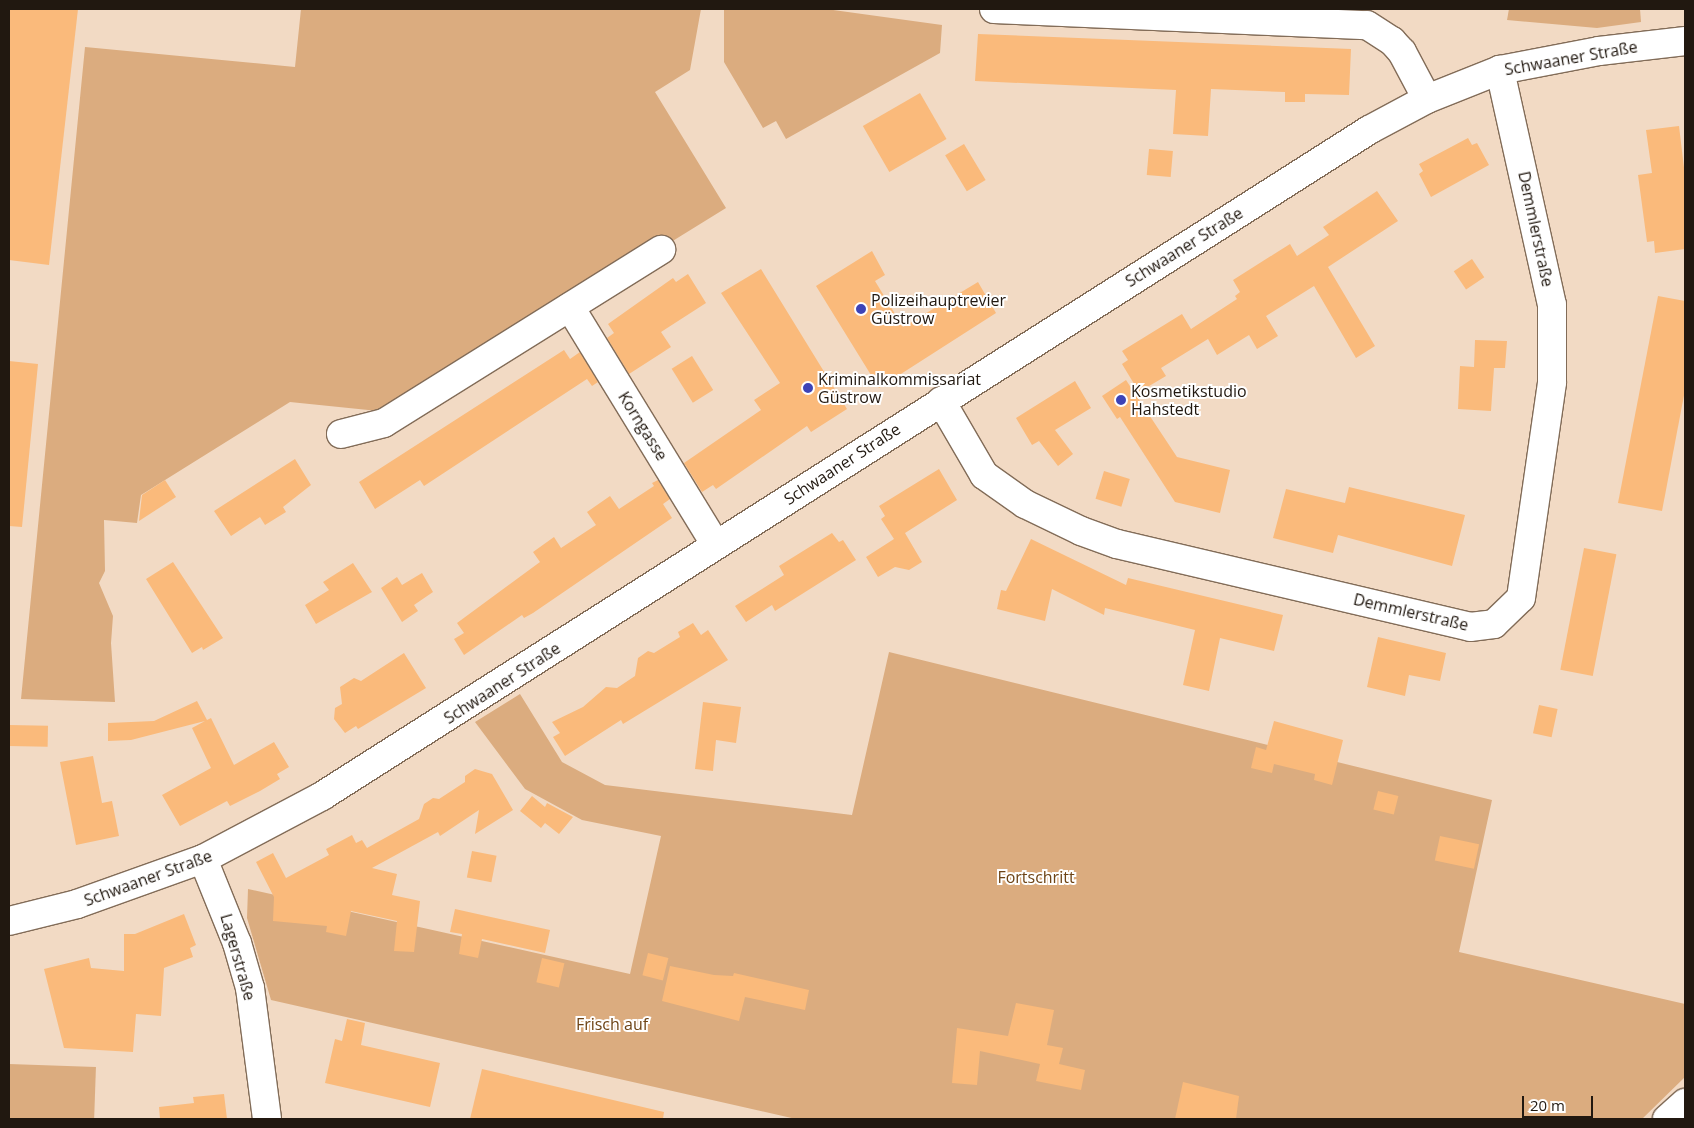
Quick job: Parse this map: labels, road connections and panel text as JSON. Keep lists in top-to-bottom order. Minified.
{"streets":{"street":["Schwaaner Straße","Demmlerstraße","Korngasse","Lagerstraße"]},"crossings":[["Schwaaner Straße","Demmlerstraße"],["Schwaaner Straße","Korngasse"],["Schwaaner Straße","Lagerstraße"]],"parks":["Fortschritt","Frisch auf"],"places":["Polizeihauptrevier Güstrow","Kriminalkommissariat Güstrow","Kosmetikstudio Hahstedt"],"scale_bar":"20 m"}
